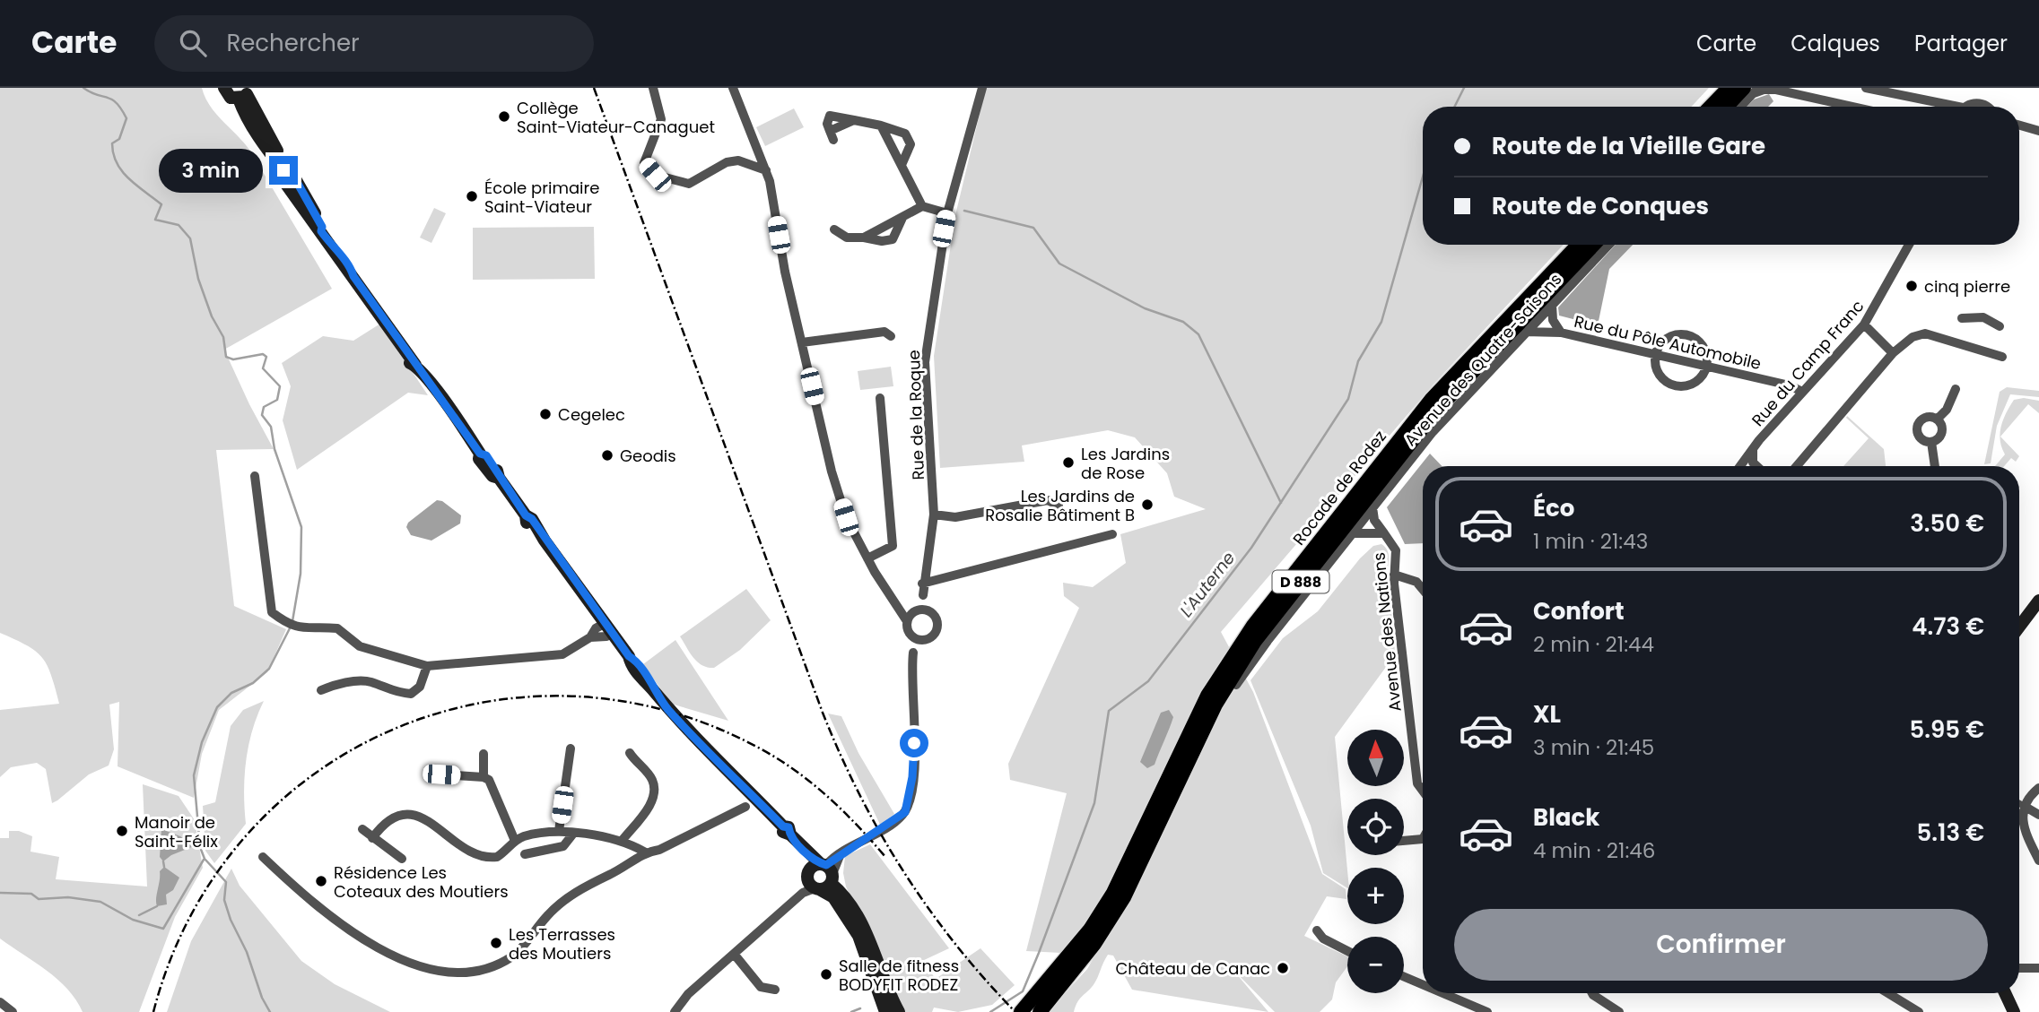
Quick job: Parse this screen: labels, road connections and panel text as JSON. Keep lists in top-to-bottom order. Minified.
{"streets":{"highway":["Rocade de Rodez","D 888"],"street":["Rue du Pôle Automobile","Avenue des Quatre-Saisons","Rue du Camp Franc","Rue de la Roque","Avenue des Nations"]},"crossings":[["Rue du Pôle Automobile","Avenue des Quatre-Saisons"],["Rue du Pôle Automobile","Rue du Camp Franc"],["Avenue des Quatre-Saisons","Avenue des Nations"]],"water":["L'Auterne"],"places":["Collège Saint-Viateur-Canaguet","École primaire Saint-Viateur","cinq pierre","Cegelec","Geodis","Les Jardins de Rose","Les Jardins de Rosalie Bâtiment B","Manoir de Saint-Félix","Résidence Les Coteaux des Moutiers","Les Terrasses des Moutiers","Château de Canac","Salle de fitness BODYFIT RODEZ"],"north":"top","page":{"header":"Carte","search":"Rechercher","nav":["Carte","Calques","Partager"],"banner":["Route de la Vieille Gare","Route de Conques"],"bubble":"3 min","list":[{"name":"Éco","note":"1 min · 21:43","value":"3.50 €"},{"name":"Confort","note":"2 min · 21:44","value":"4.73 €"},{"name":"XL","note":"3 min · 21:45","value":"5.95 €"},{"name":"Black","note":"4 min · 21:46","value":"5.13 €"}],"map_buttons":["+","−"],"buttons":"Confirmer"}}
